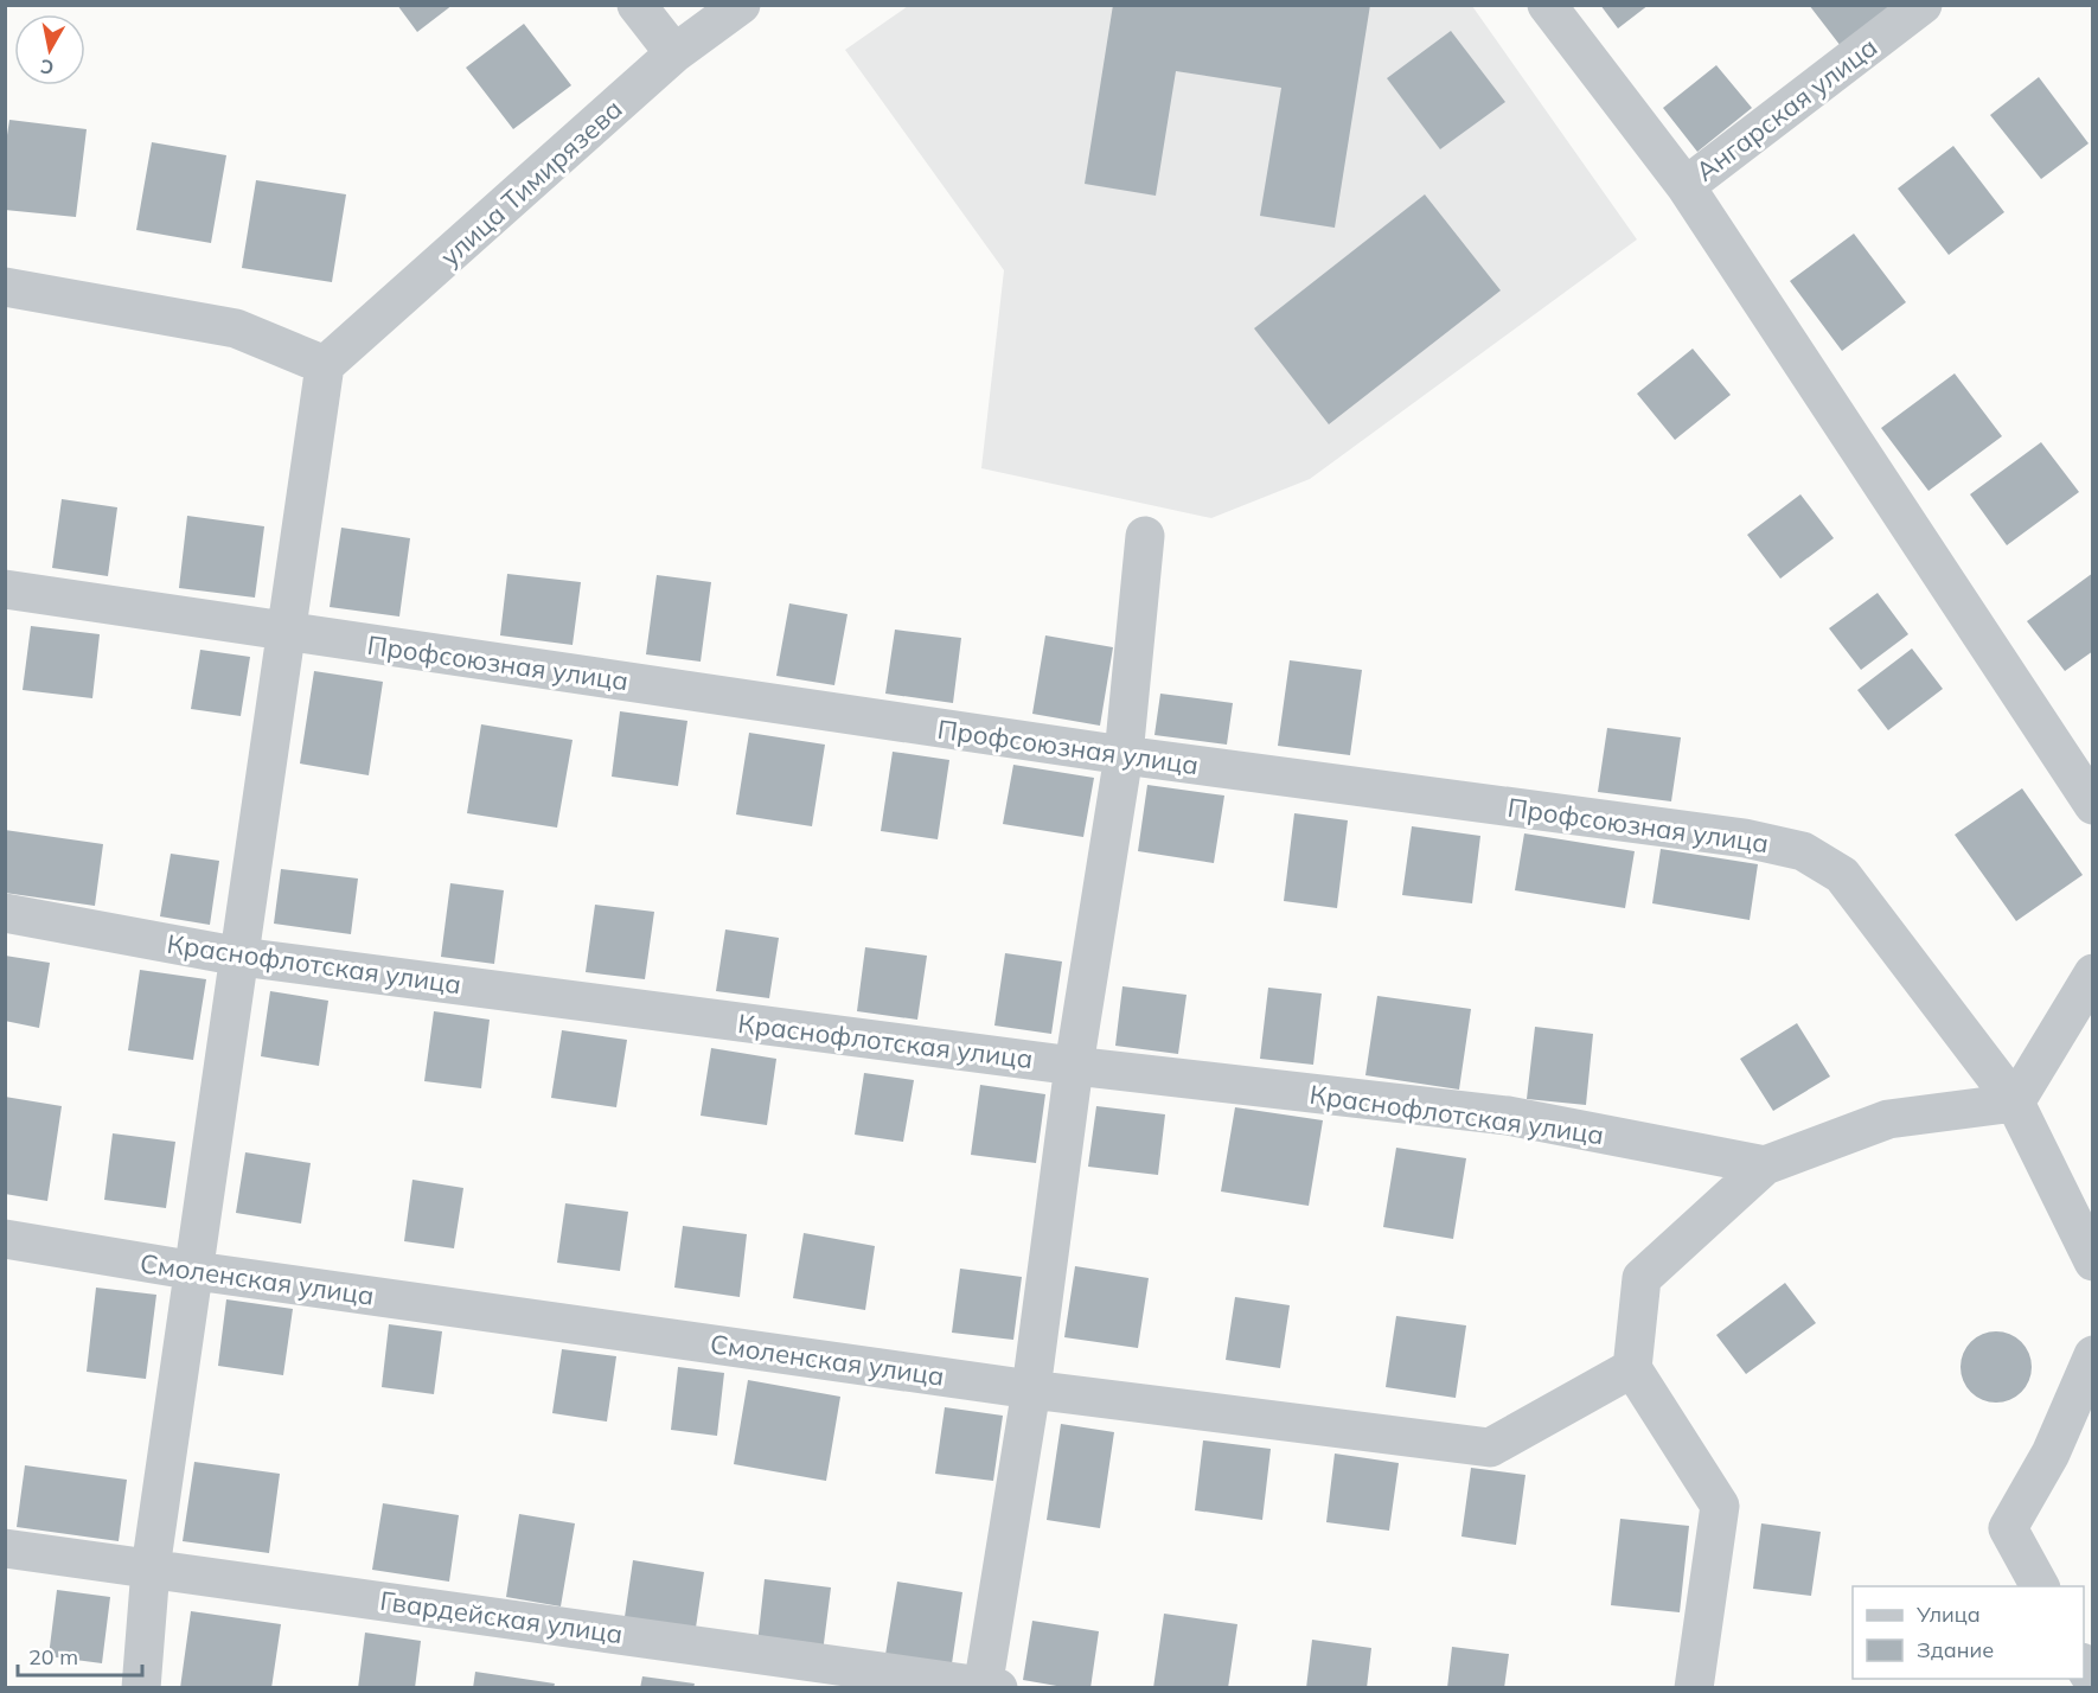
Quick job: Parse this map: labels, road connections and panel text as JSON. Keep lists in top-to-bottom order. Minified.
{"streets":{"street":["Ангарская улица","улица Тимирязева","Профсоюзная улица","Краснофлотская улица","Смоленская улица","Гвардейская улица"]},"legend":["Улица","Здание"],"scale_bar":"20 m","north":"bottom"}
